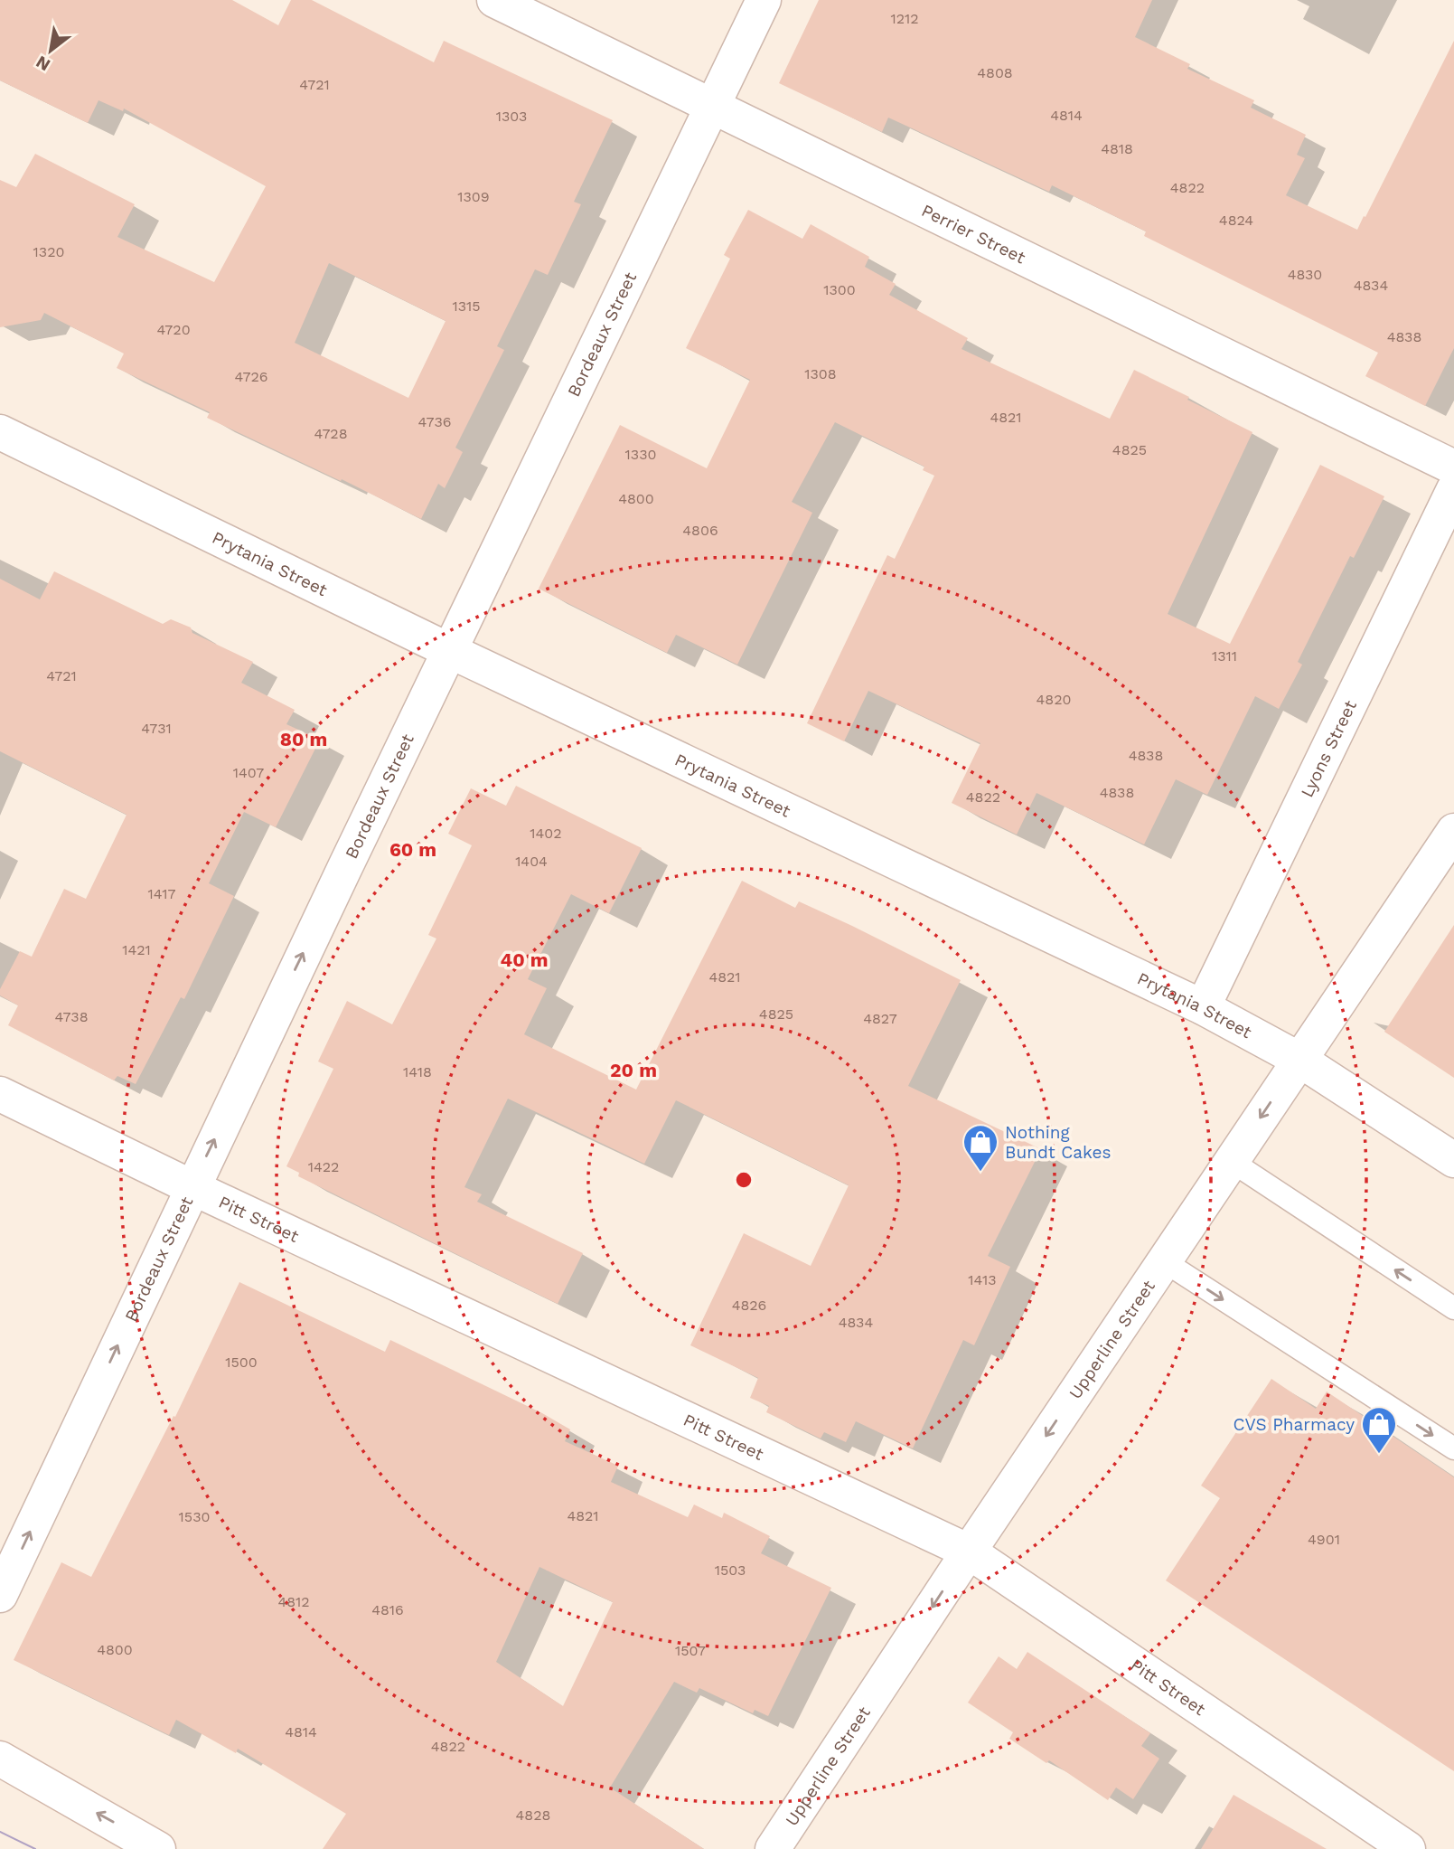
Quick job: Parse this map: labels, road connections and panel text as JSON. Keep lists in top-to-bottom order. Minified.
{"streets":{"street":["Perrier Street","Bordeaux Street","Prytania Street","Lyons Street","Pitt Street","Upperline Street"]},"crossings":[["Perrier Street","Bordeaux Street"],["Bordeaux Street","Prytania Street"],["Bordeaux Street","Pitt Street"],["Prytania Street","Lyons Street"],["Prytania Street","Upperline Street"],["Pitt Street","Upperline Street"]],"one_way":["Bordeaux Street","Upperline Street"],"places":{"shop":["Nothing Bundt Cakes","CVS Pharmacy"]},"house_numbers":["1212","4808","4721","4814","1303","4818","4822","1309","4824","1320","4830","4834","1300","1315","4720","4838","1308","4726","4821","4736","4728","4825","1330","4800","4806","1311","4721","4820","4731","4838","1407","4838","4822","1402","1404","1417","1421","4821","4825","4738","4827","1418","1422","1413","4826","4834","1500","4821","1530","4901","1503","4812","4816","4800","1507","4814","4822","4828"],"north":"bottom left","rings":["80 m","60 m","40 m","20 m"]}
